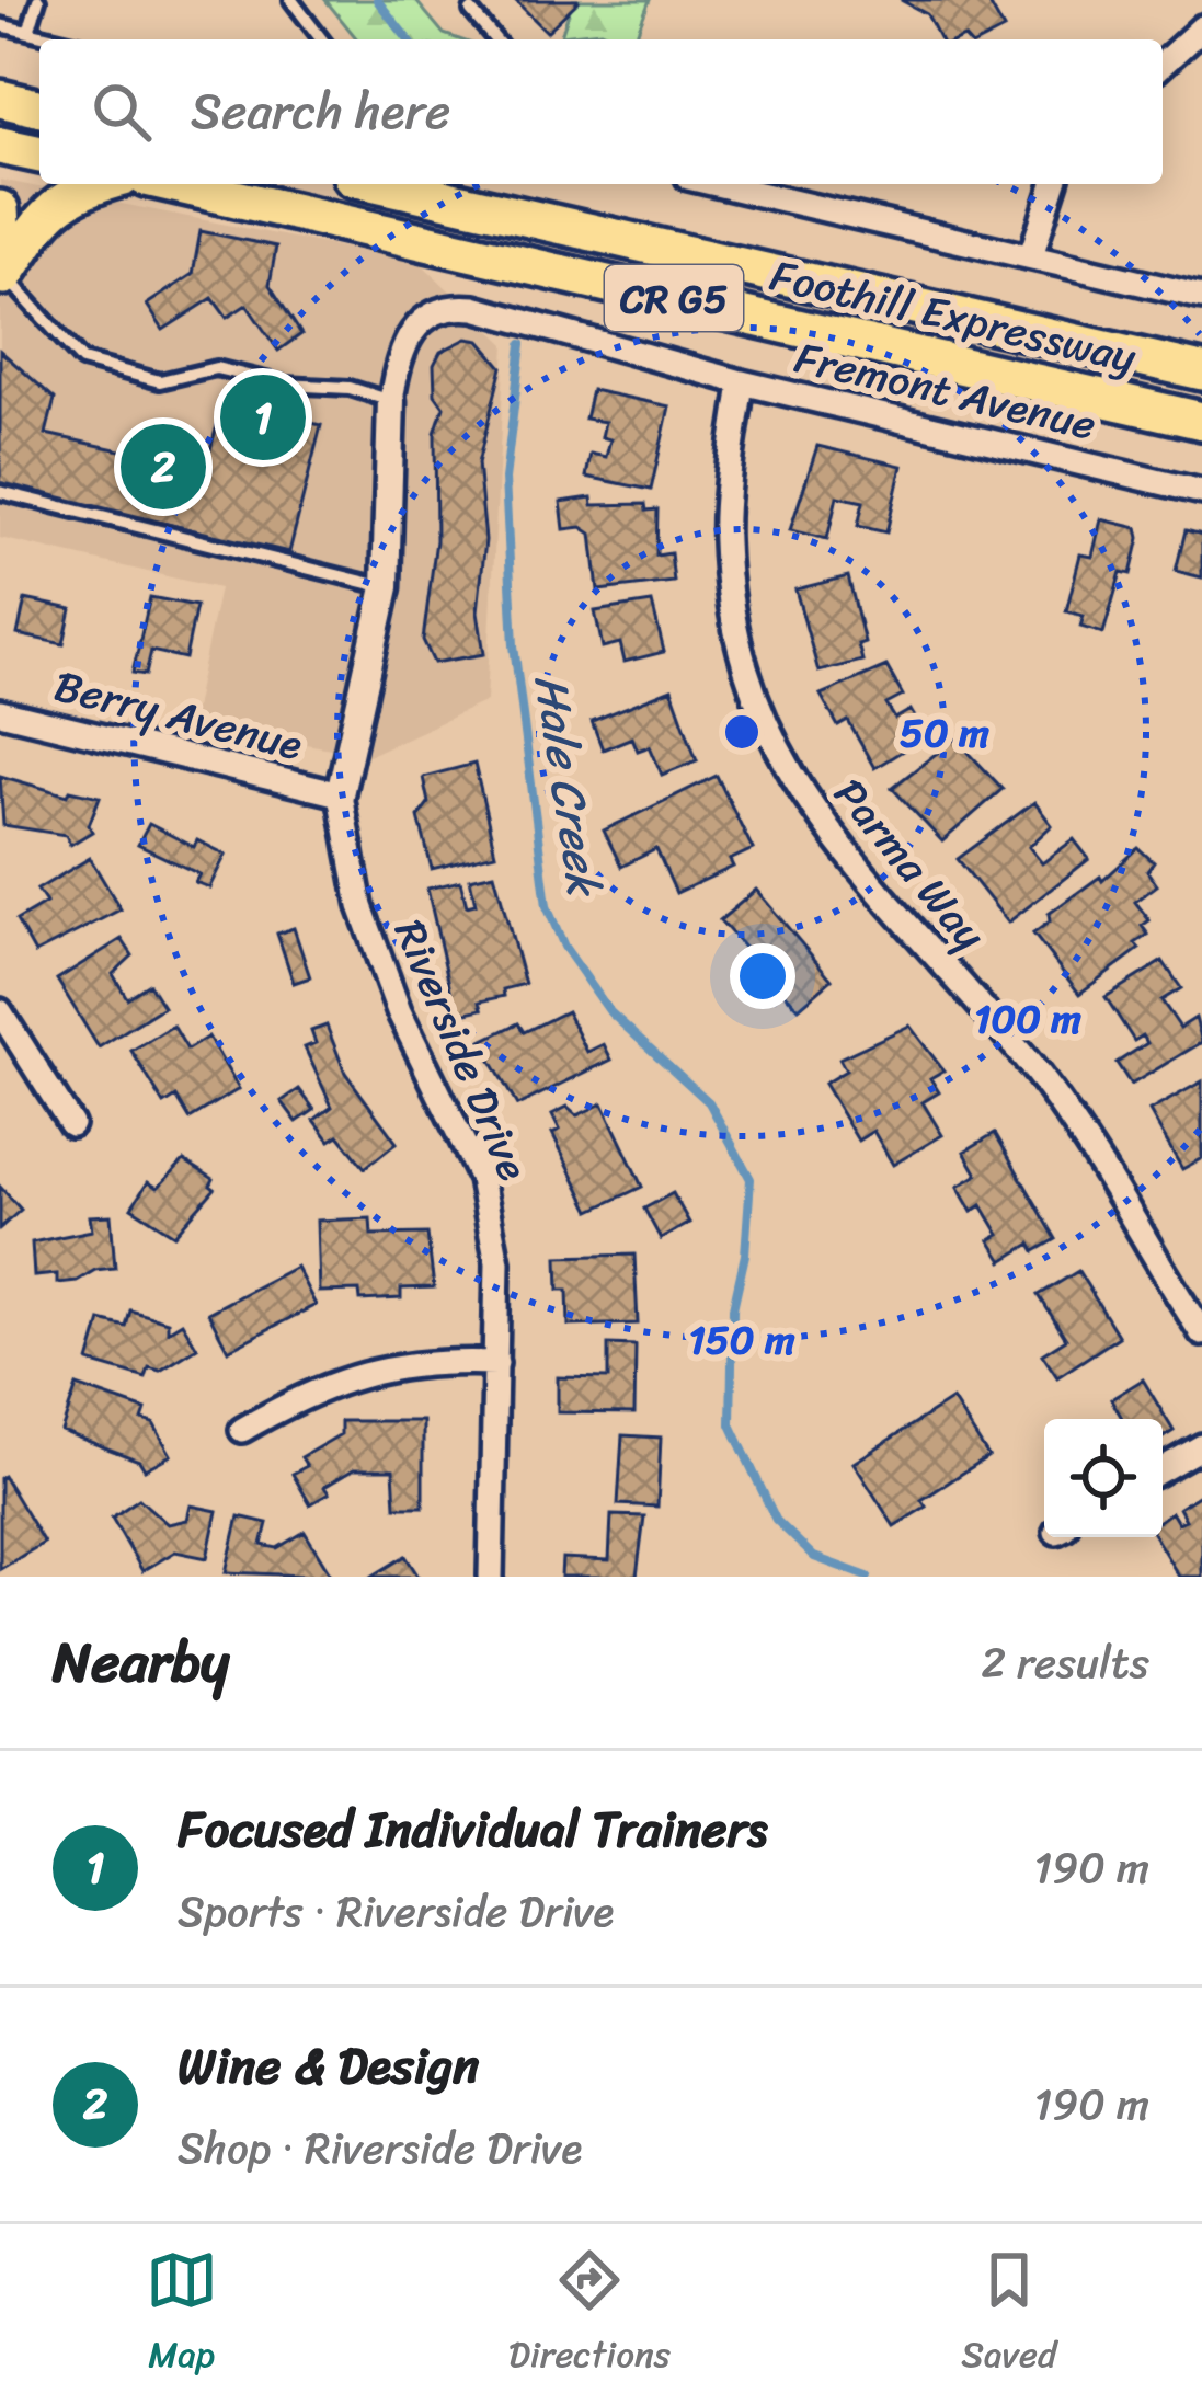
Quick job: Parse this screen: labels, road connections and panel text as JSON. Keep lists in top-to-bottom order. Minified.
{"streets":{"highway":["CR G5","Foothill Expressway"],"street":["Fremont Avenue","Berry Avenue","Parma Way","Riverside Drive"]},"crossings":[["Fremont Avenue","Parma Way"],["Fremont Avenue","Riverside Drive"],["Berry Avenue","Riverside Drive"]],"water":["Hale Creek"],"page":{"search":"Search here","pins":["1","2"],"heading":["Nearby","2 results"],"list":[{"mark":"1","name":"Focused Individual Trainers","note":"Sports · Riverside Drive","value":"190 m"},{"mark":"2","name":"Wine & Design","note":"Shop · Riverside Drive","value":"190 m"}],"nav":["Map","Directions","Saved"]},"rings":["50 m","100 m","150 m"]}
